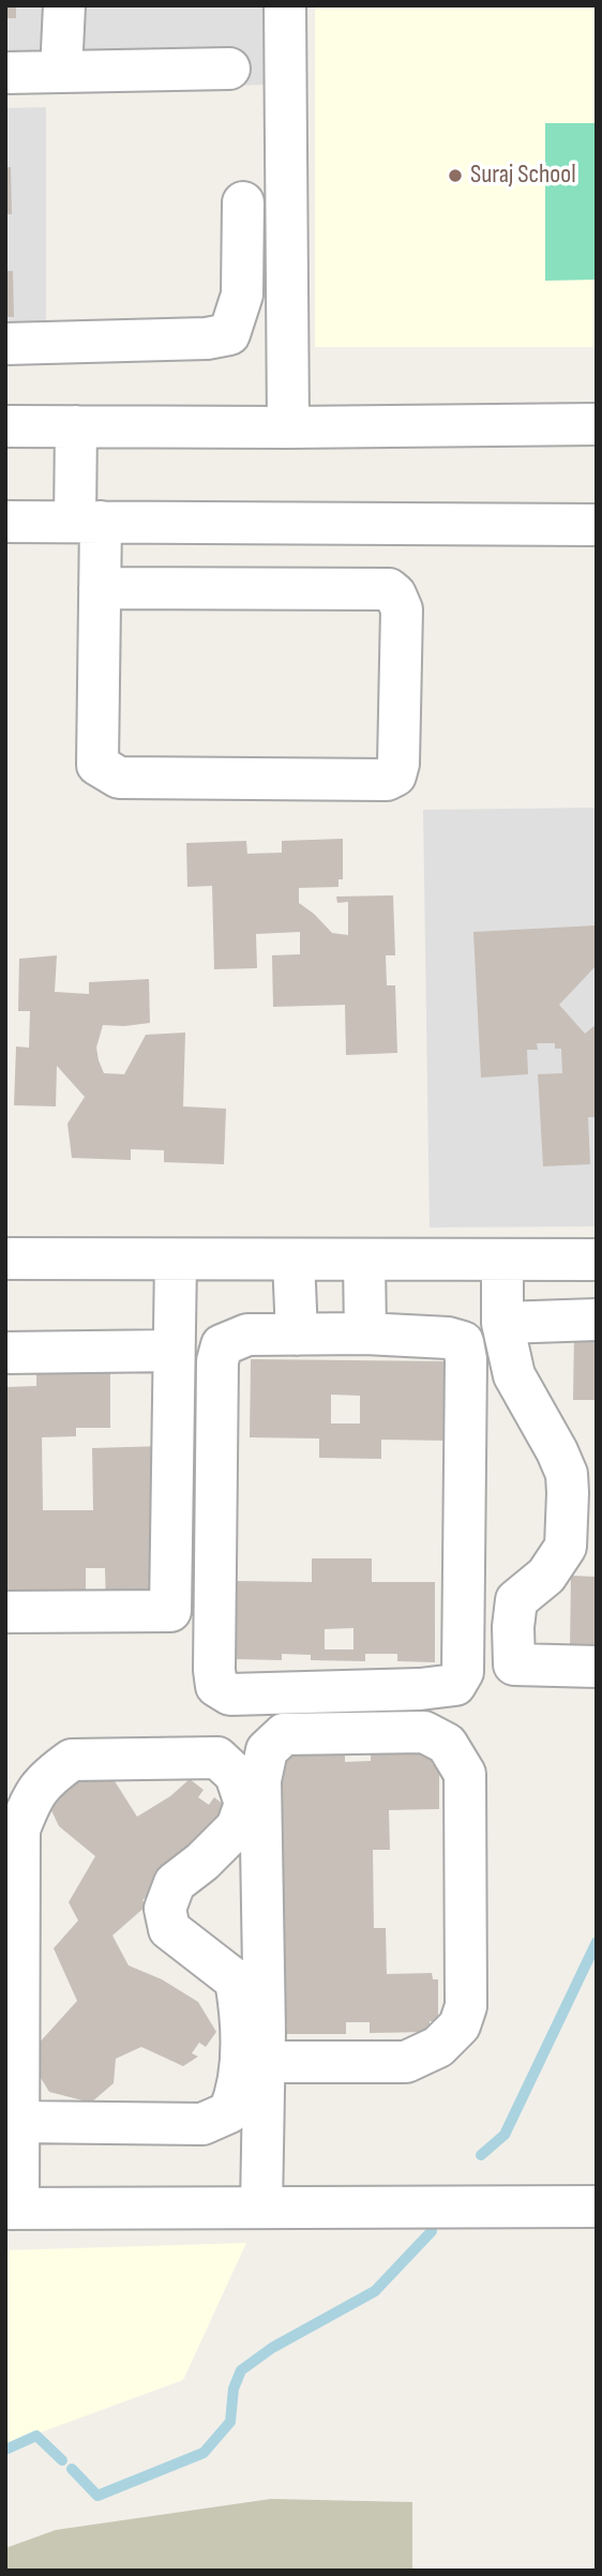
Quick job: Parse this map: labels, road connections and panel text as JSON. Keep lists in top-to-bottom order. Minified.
{"places":["Suraj School"]}
